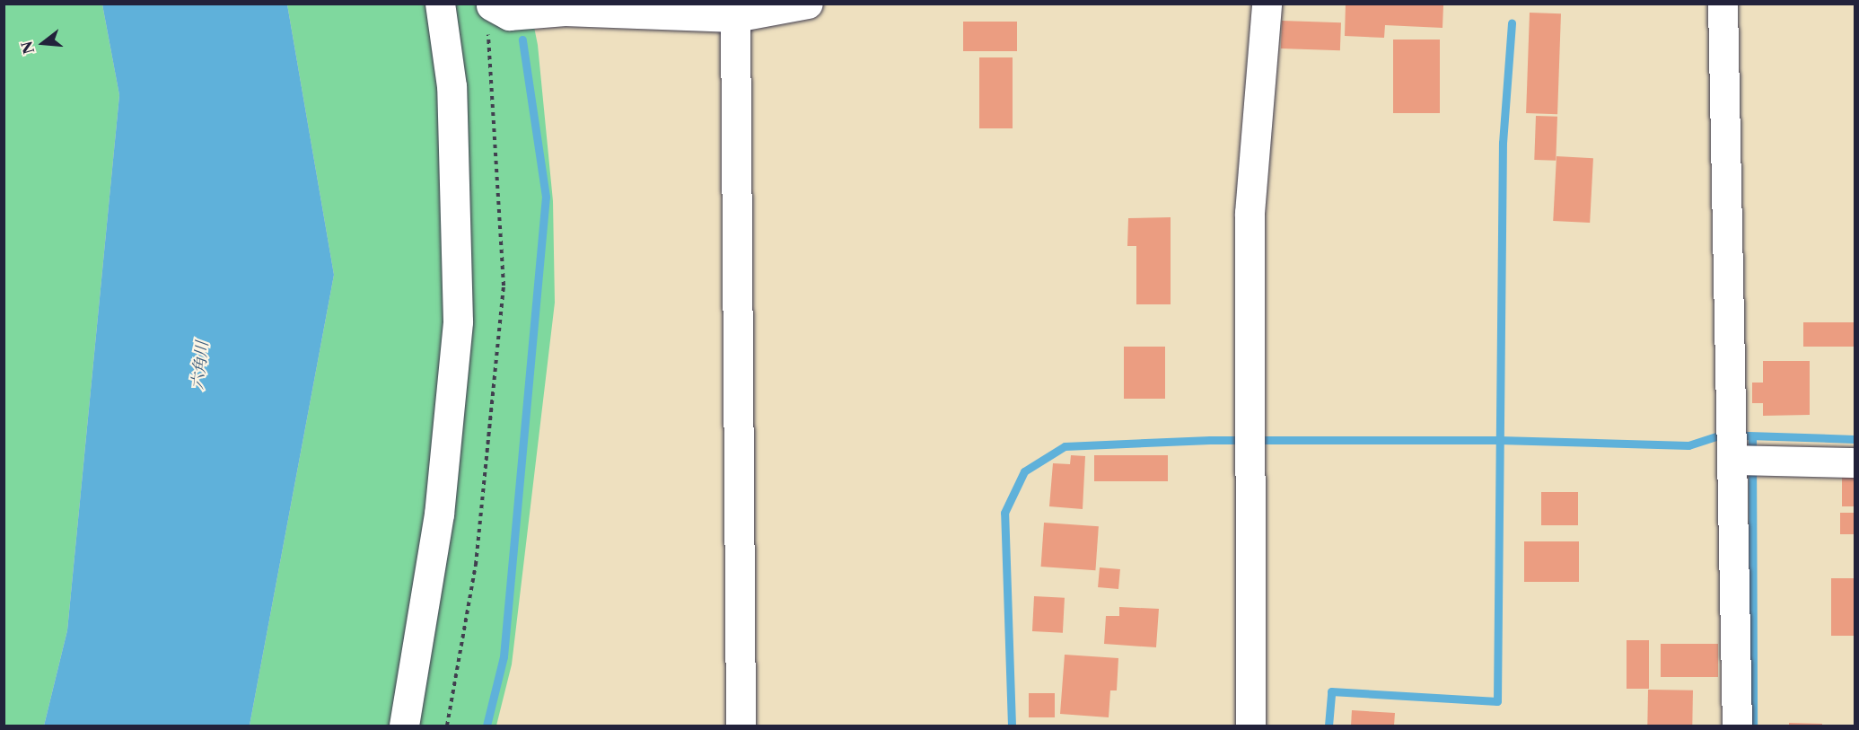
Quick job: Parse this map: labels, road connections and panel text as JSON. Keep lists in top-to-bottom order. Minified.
{"water":["六角川"],"north":"left"}
